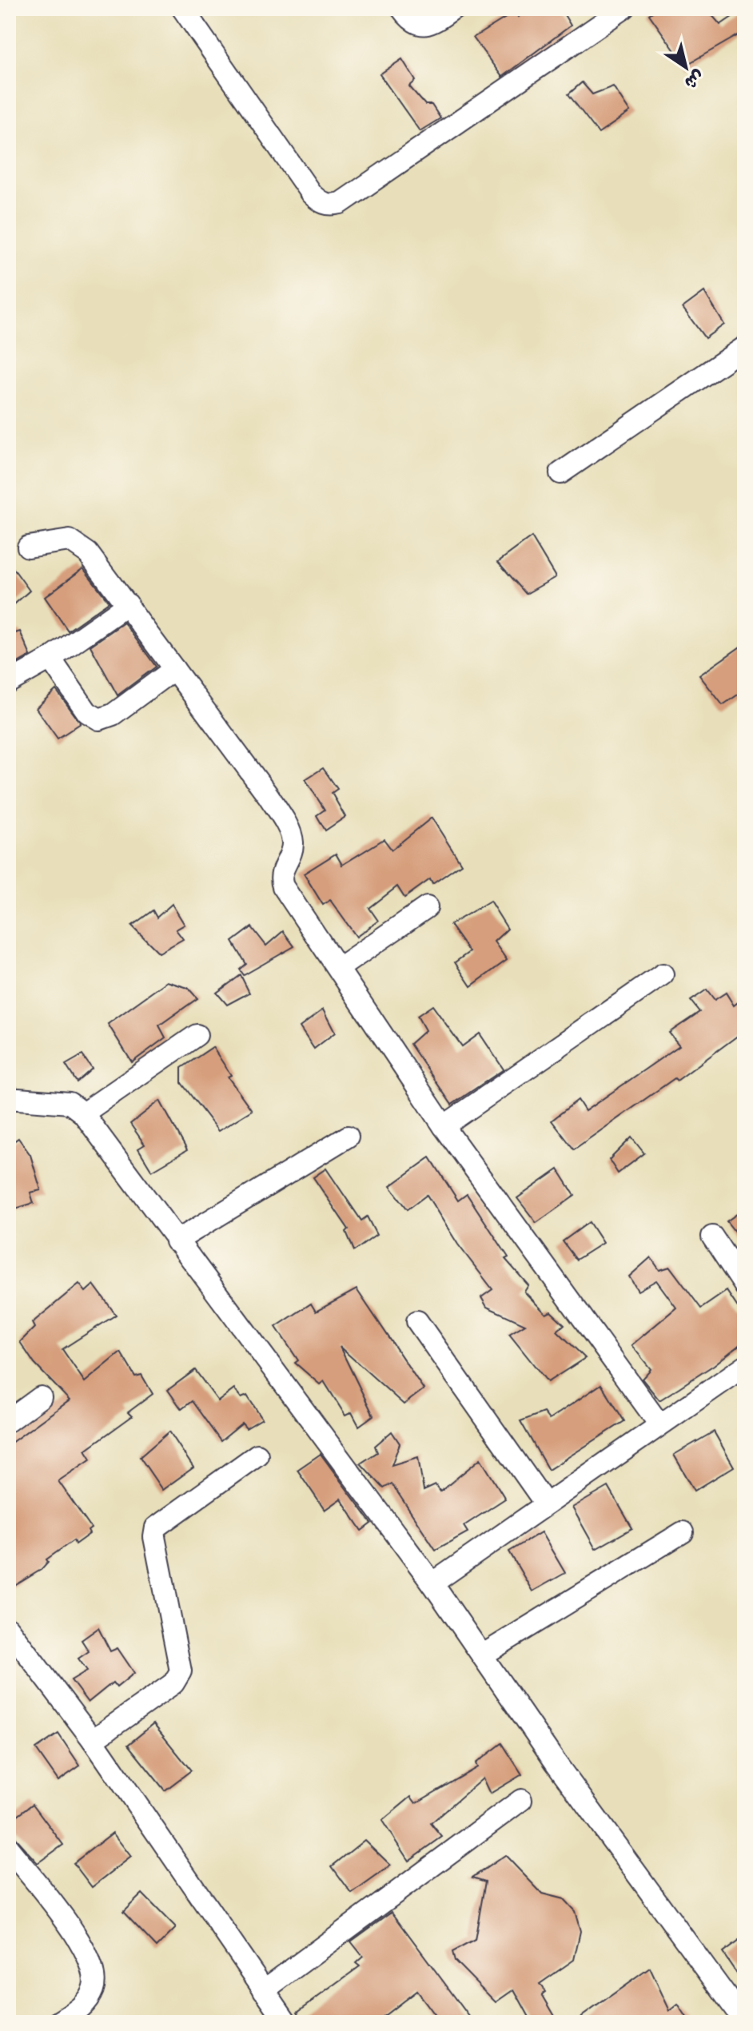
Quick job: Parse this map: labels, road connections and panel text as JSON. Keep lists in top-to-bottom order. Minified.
{"north":"bottom right"}
